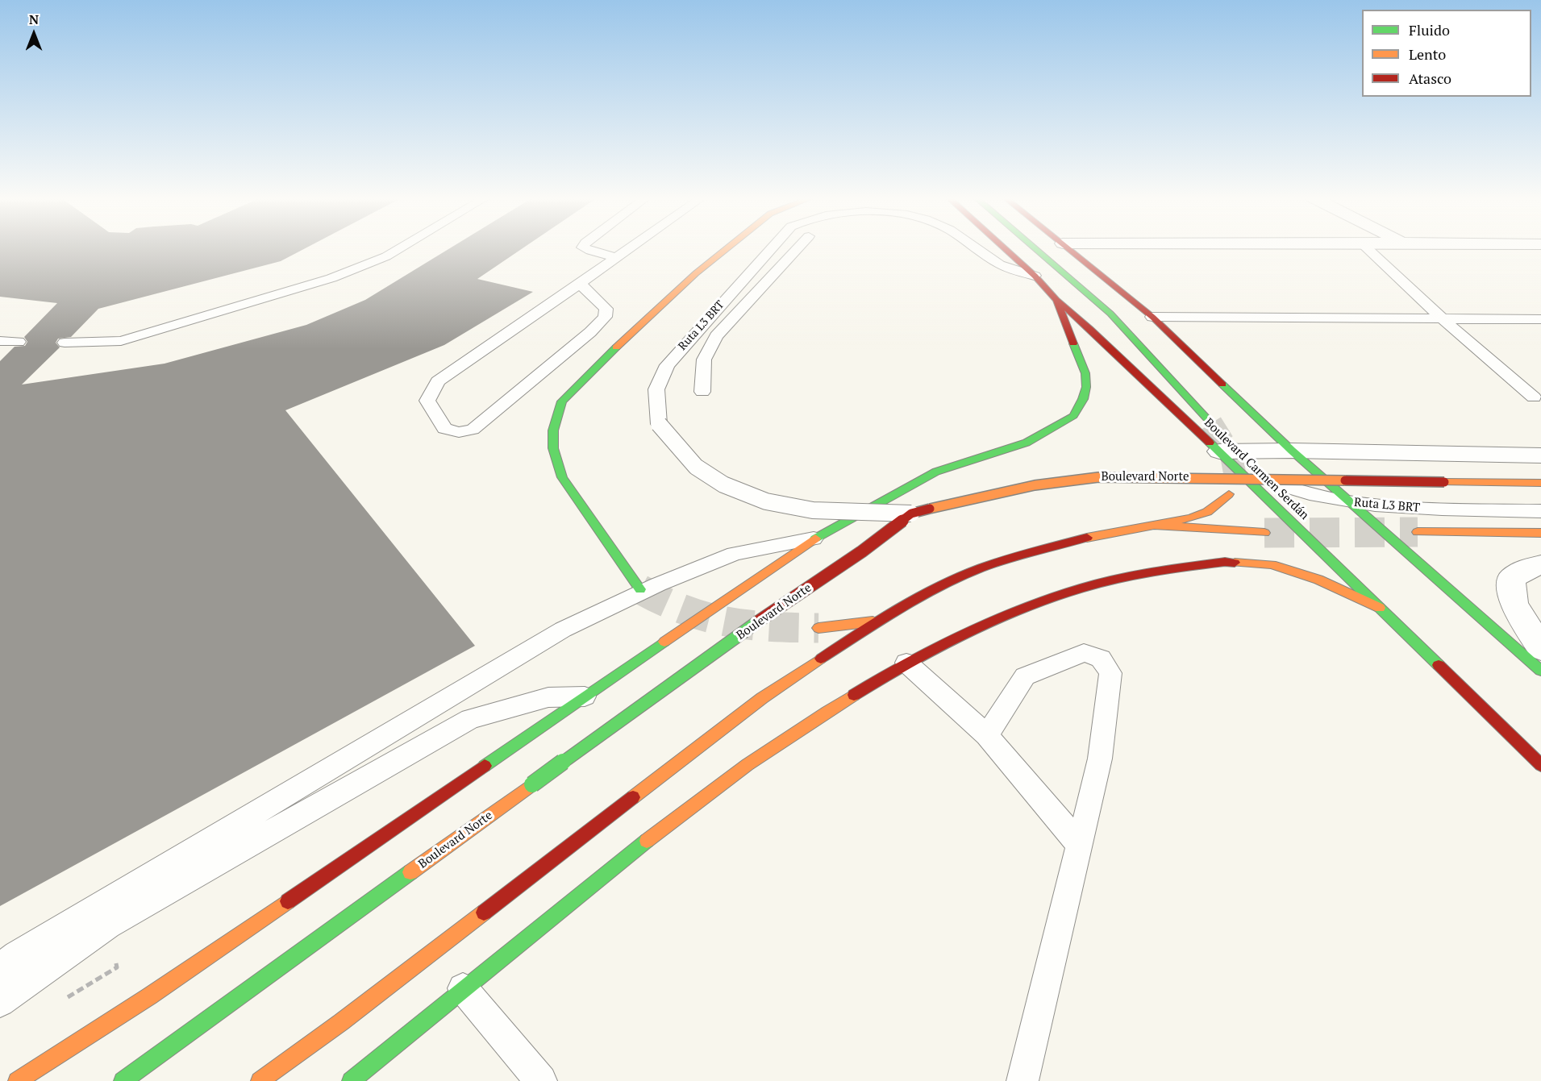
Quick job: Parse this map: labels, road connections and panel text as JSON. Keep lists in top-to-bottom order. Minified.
{"streets":{"main road":["Boulevard Carmen Serdán","Boulevard Norte"],"lane":["Ruta L3 BRT"]},"crossings":[["Ruta L3 BRT","Boulevard Carmen Serdán"],["Ruta L3 BRT","Boulevard Norte"]],"legend":["Fluido","Lento","Atasco"],"north":"top"}
